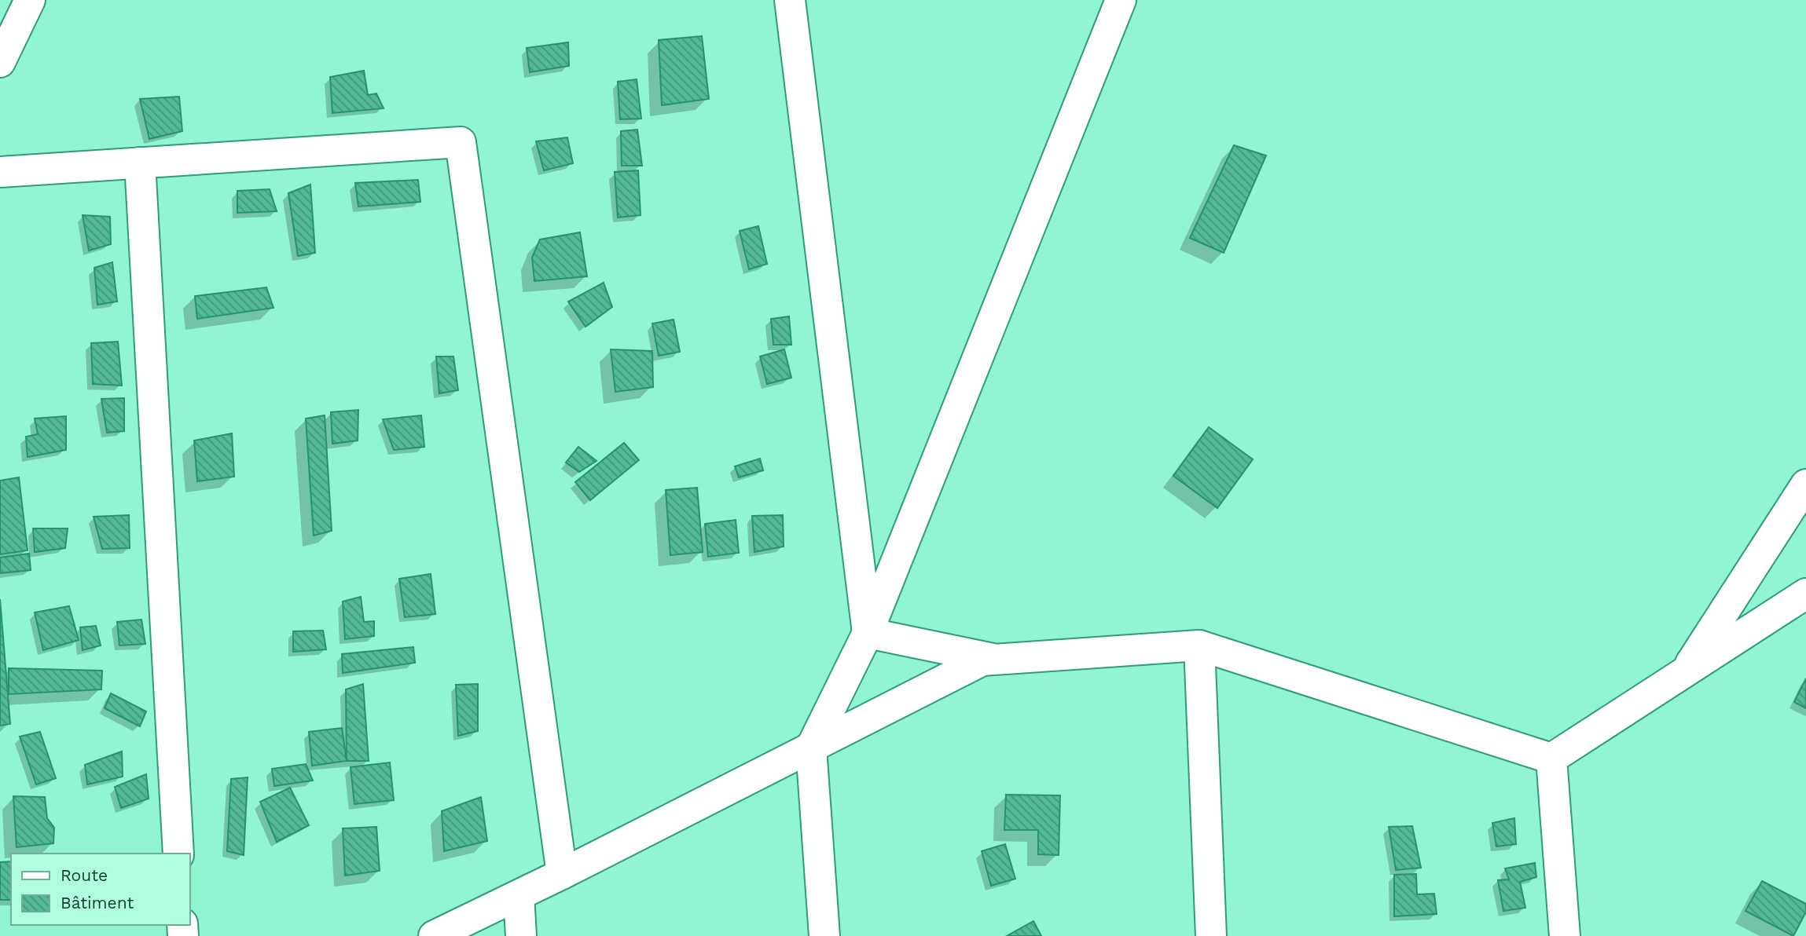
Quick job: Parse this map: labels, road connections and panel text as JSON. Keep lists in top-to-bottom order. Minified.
{"legend":["Route","Bâtiment"]}
